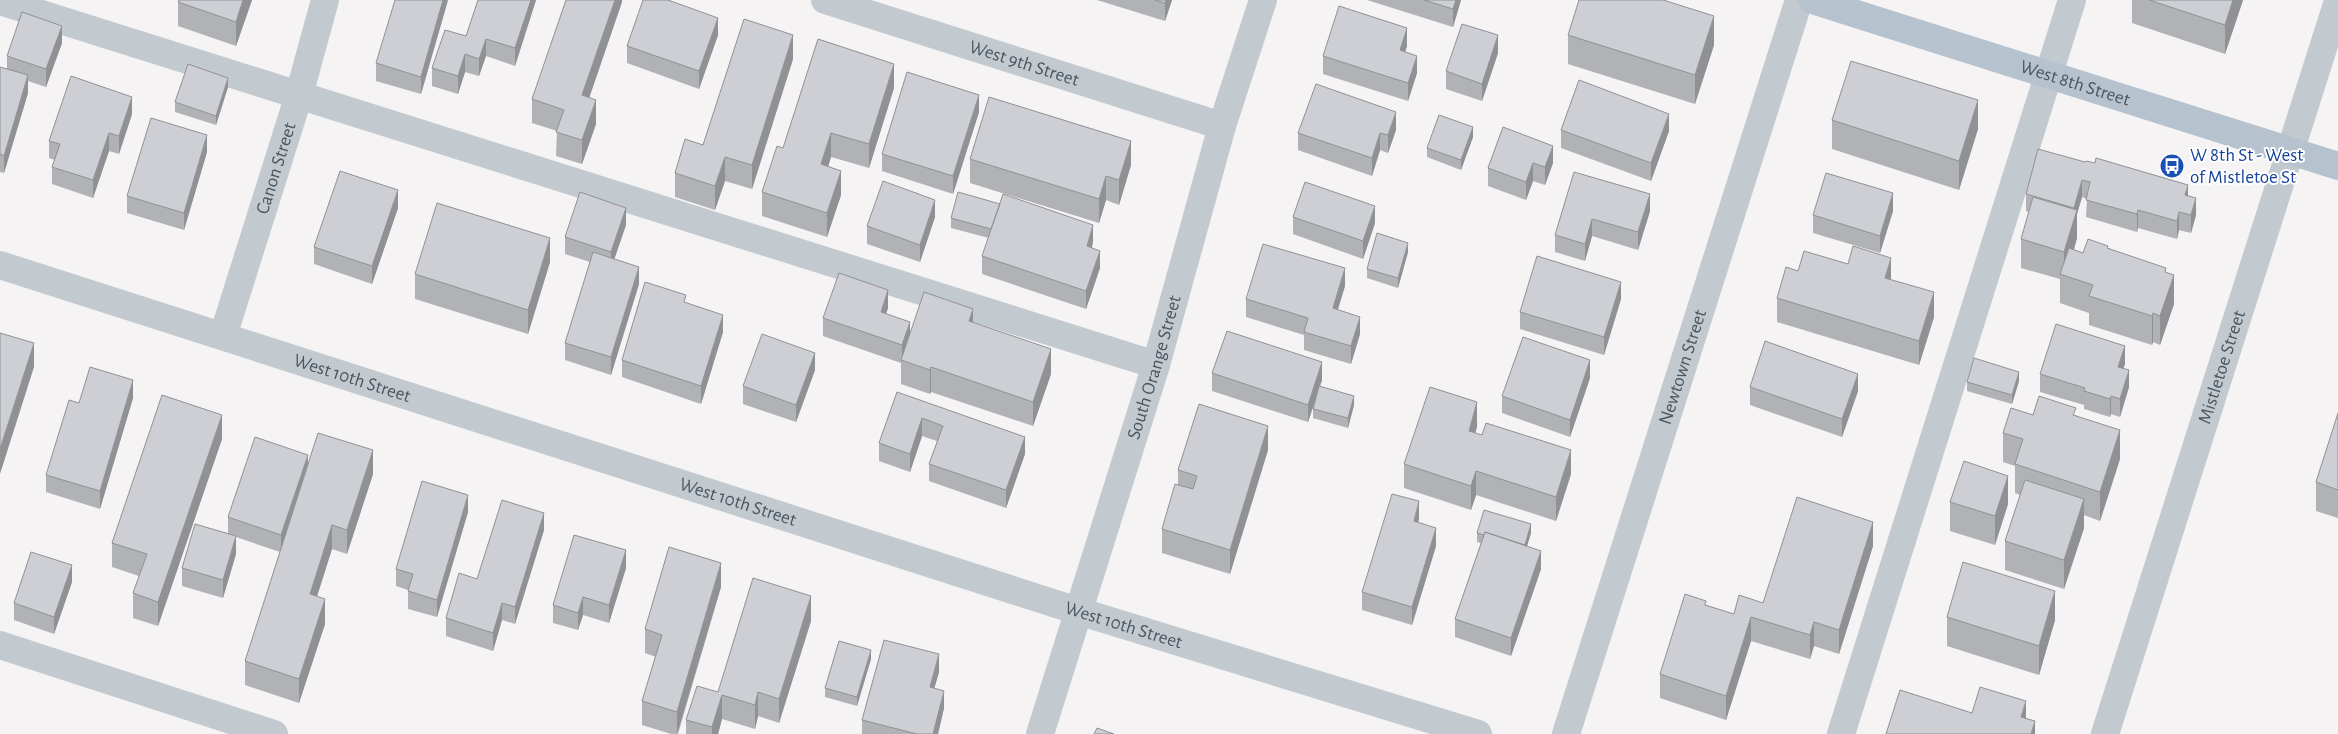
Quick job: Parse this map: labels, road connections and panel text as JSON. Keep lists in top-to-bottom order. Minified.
{"streets":{"main road":["West 8th Street"],"street":["West 9th Street","Canon Street","Newtown Street","Mistletoe Street","South Orange Street","West 10th Street"]},"crossings":[["West 9th Street","South Orange Street"],["West 8th Street","Mistletoe Street"],["Canon Street","West 10th Street"],["South Orange Street","West 10th Street"]],"places":{"bus stop":["W 8th St - West of Mistletoe St"]}}
